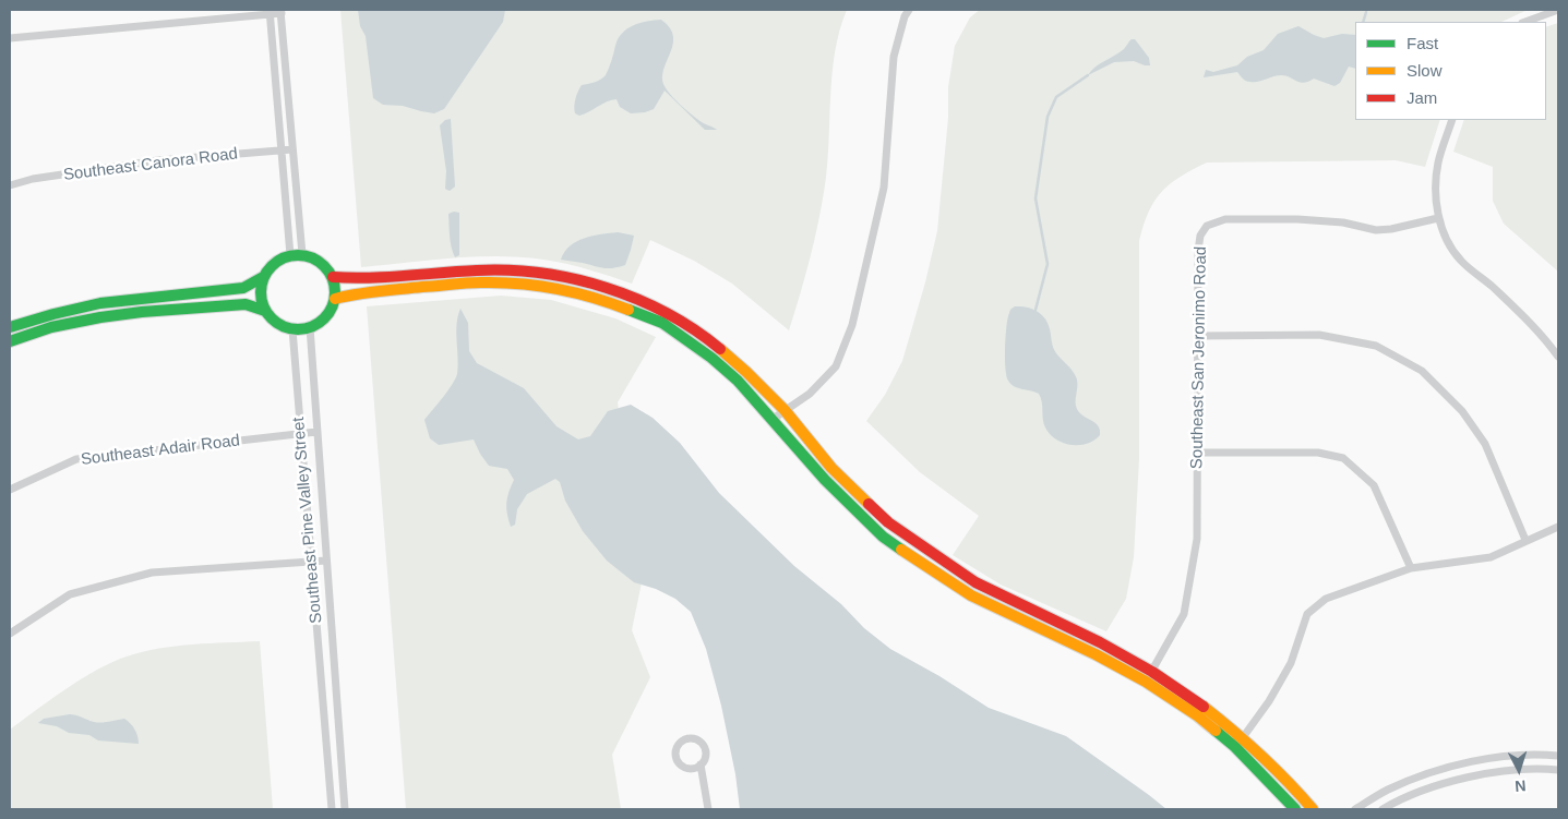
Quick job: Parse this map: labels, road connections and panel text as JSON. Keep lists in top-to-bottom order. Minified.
{"streets":{"street":["Southeast Canora Road","Southeast San Jeronimo Road","Southeast Adair Road","Southeast Pine Valley Street"]},"crossings":[["Southeast Adair Road","Southeast Pine Valley Street"]],"legend":["Fast","Slow","Jam"],"north":"bottom"}
